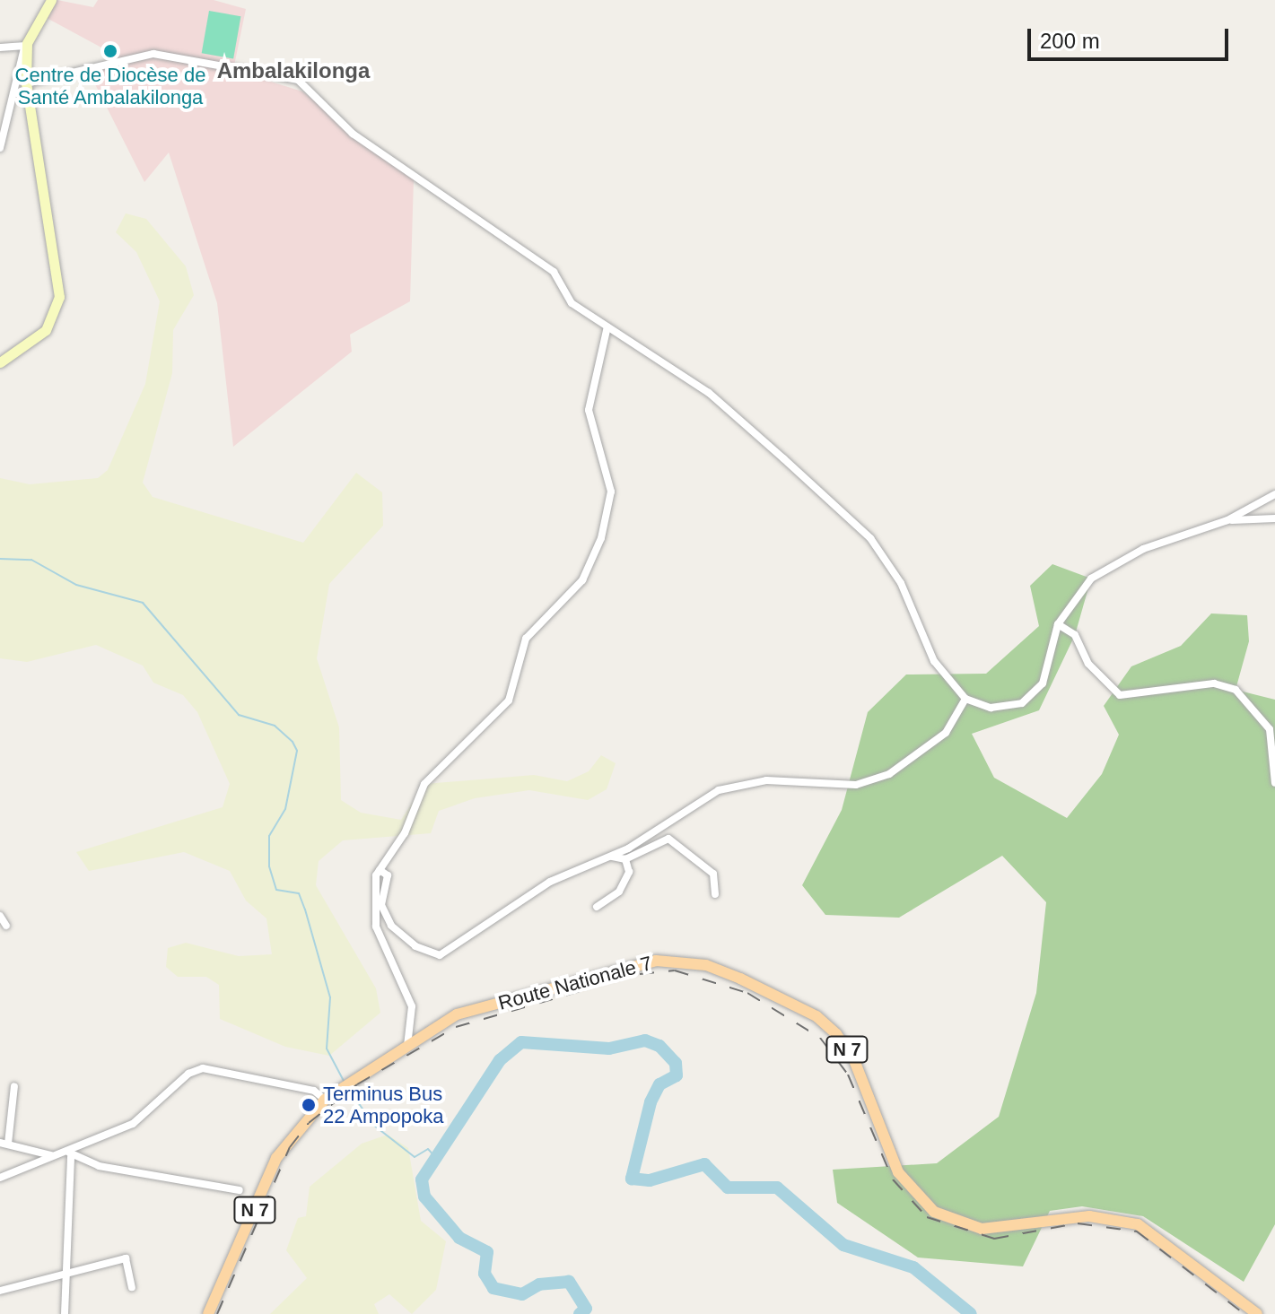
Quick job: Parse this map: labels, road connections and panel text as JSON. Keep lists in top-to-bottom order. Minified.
{"streets":{"main road":["Route Nationale 7","N 7"]},"crossings":[["Route Nationale 7","N 7"]],"districts":["Ambalakilonga"],"places":["Centre de Diocèse de Santé Ambalakilonga","Terminus Bus 22 Ampopoka"],"scale_bar":"200 m"}
